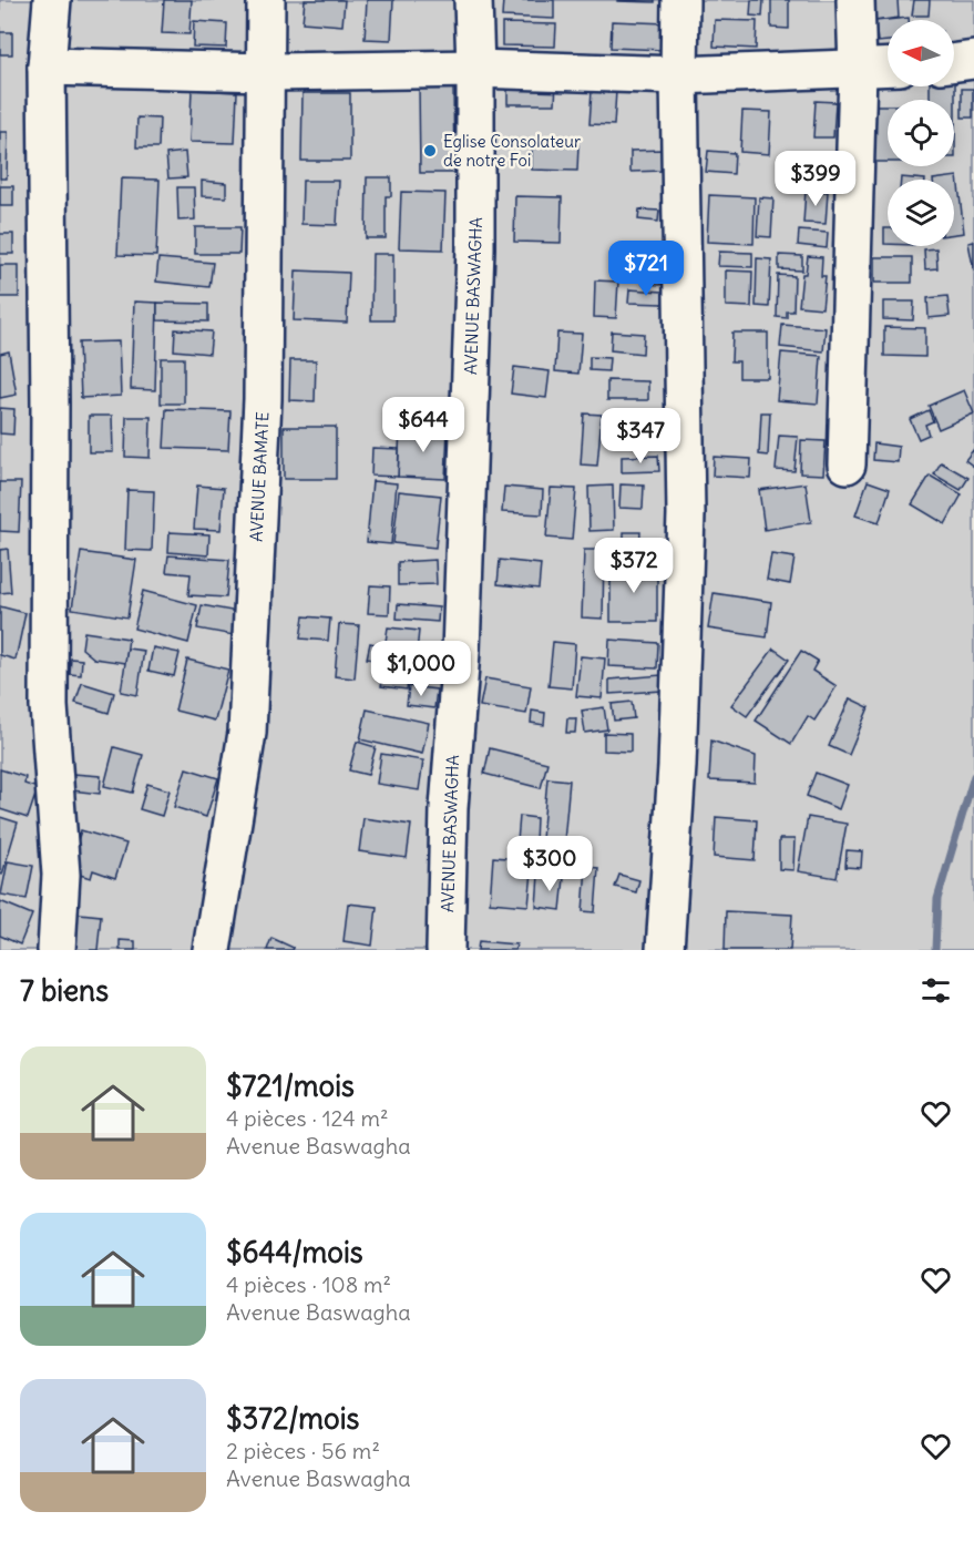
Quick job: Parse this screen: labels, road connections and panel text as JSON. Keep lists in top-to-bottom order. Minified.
{"streets":{"street":["AVENUE BASWAGHA","AVENUE BAMATE"]},"places":["Eglise Consolateur de notre Foi"],"north":"left","page":{"price":["$399","$721","$644","$347","$372","$1,000","$300"],"heading":"7 biens","list":[{"name":"$721/mois","note":"4 pièces · 124 m² · Avenue Baswagha"},{"name":"$644/mois","note":"4 pièces · 108 m² · Avenue Baswagha"},{"name":"$372/mois","note":"2 pièces · 56 m² · Avenue Baswagha"}]}}
